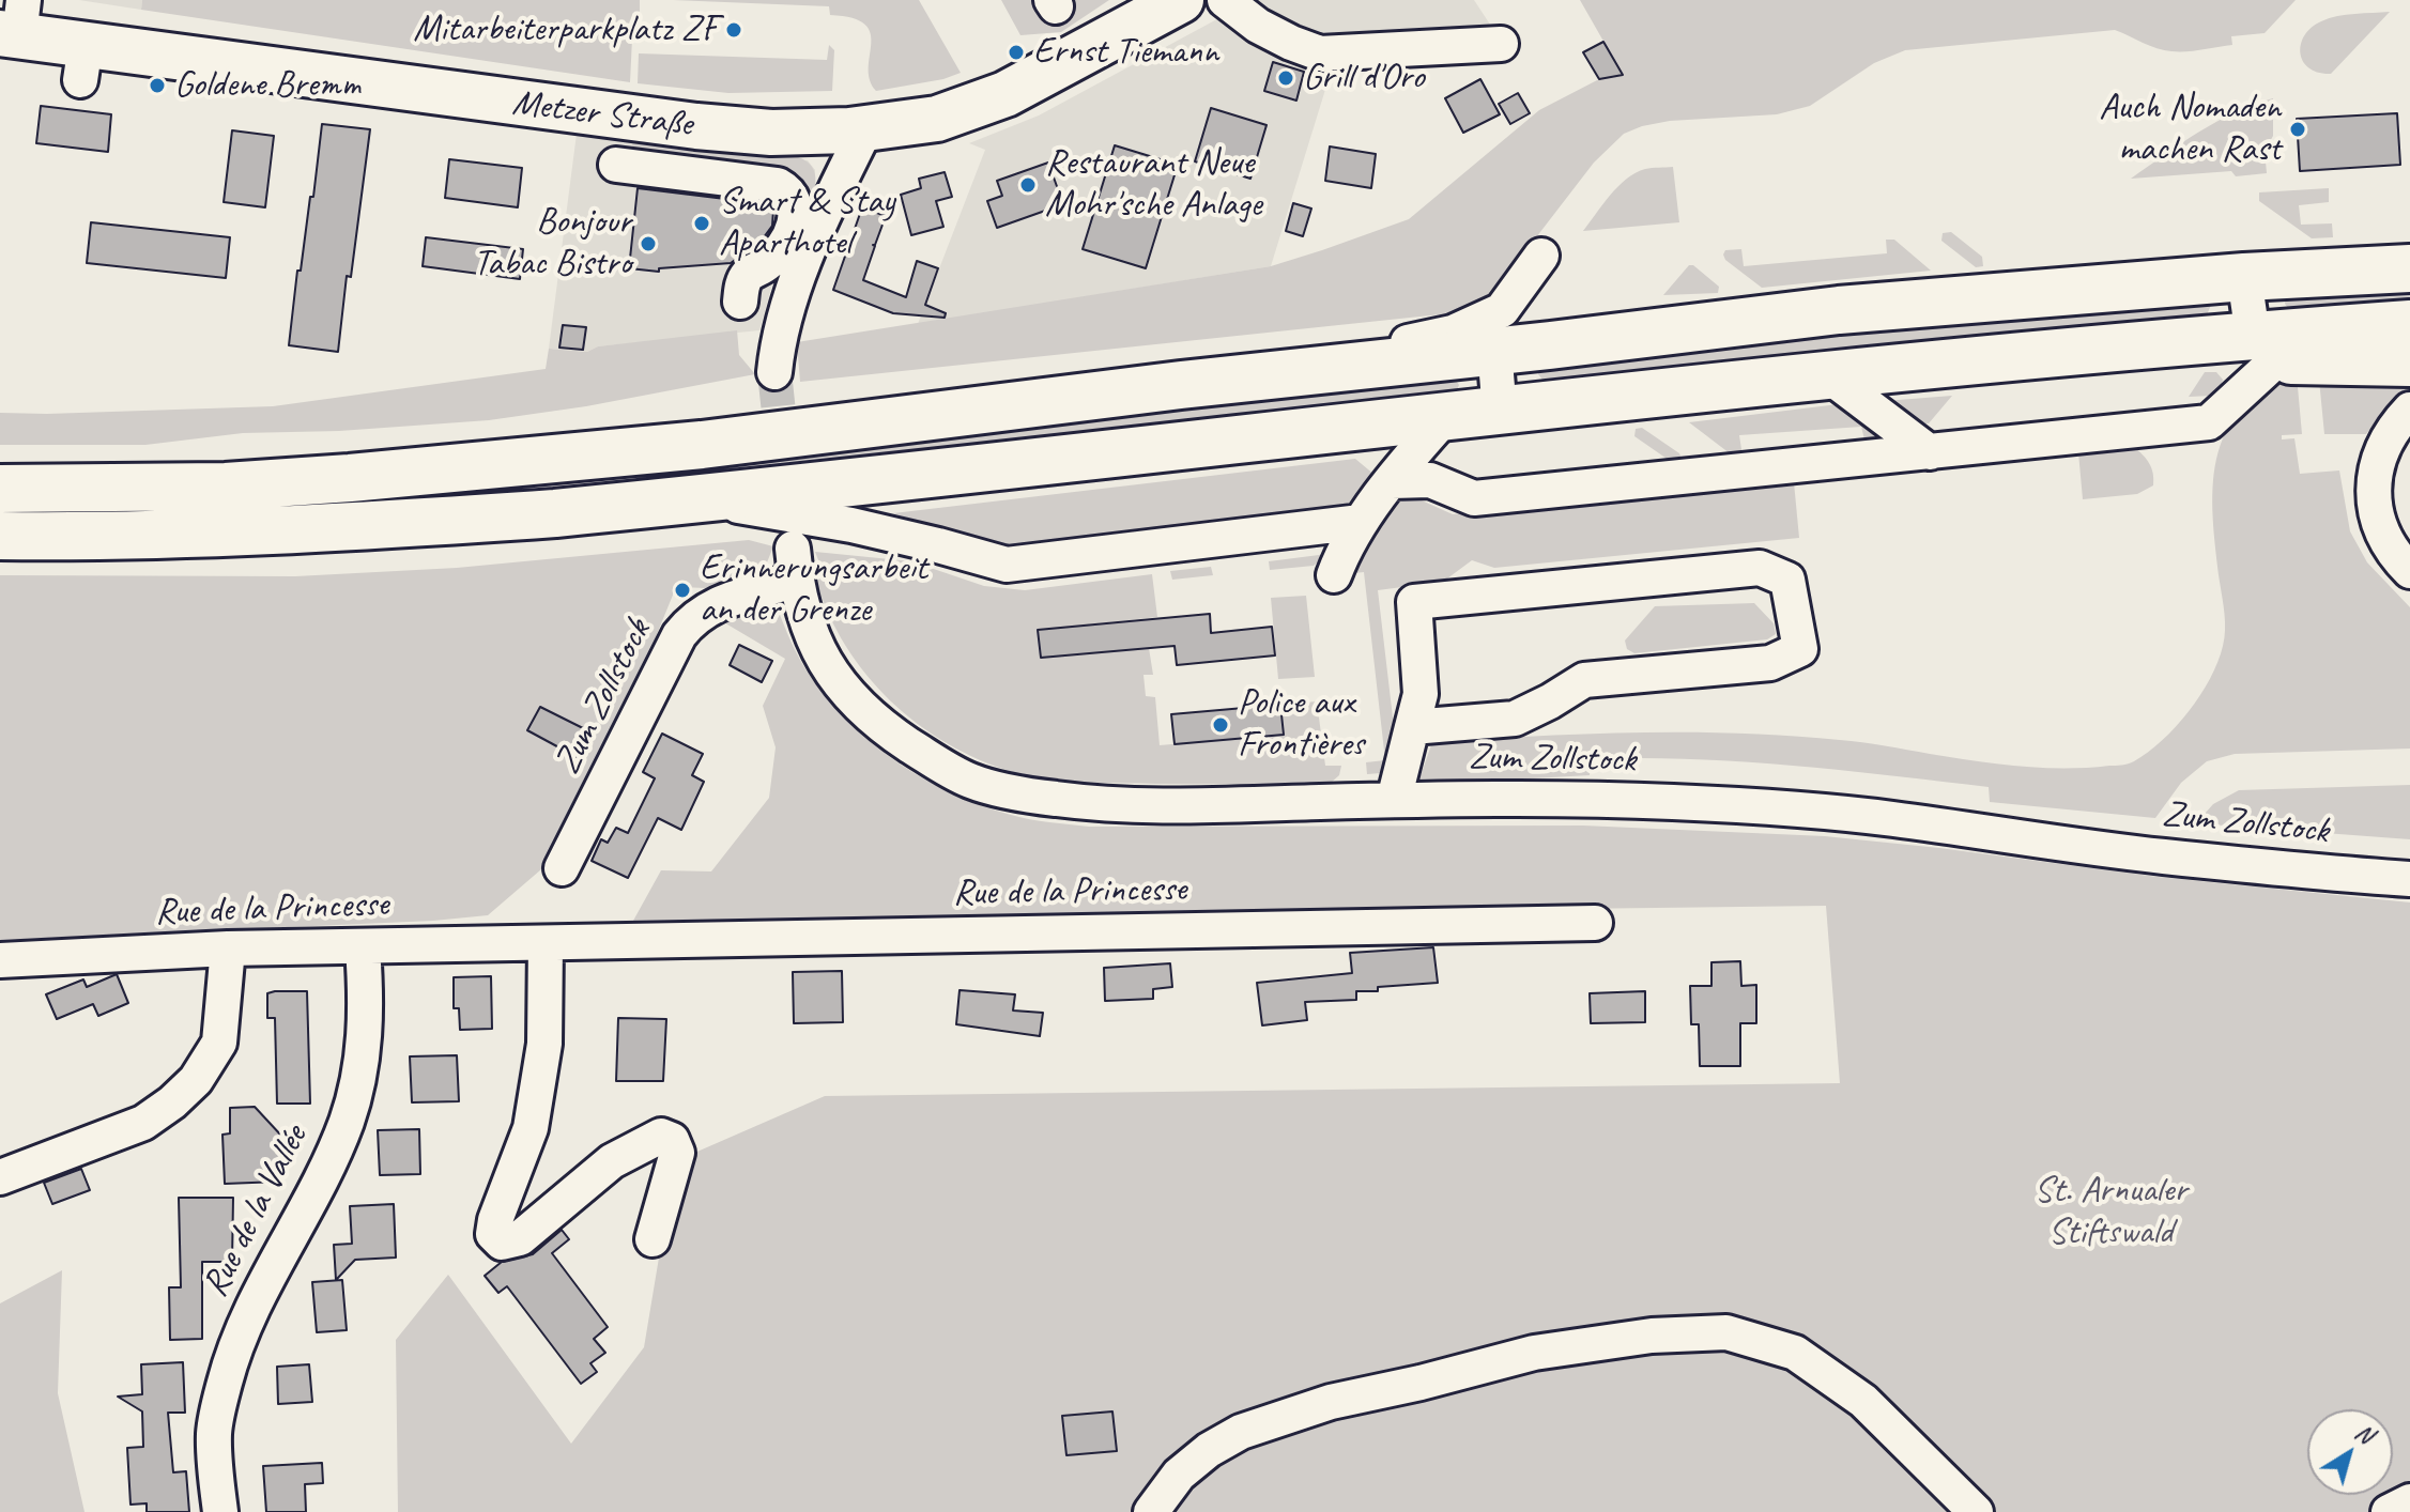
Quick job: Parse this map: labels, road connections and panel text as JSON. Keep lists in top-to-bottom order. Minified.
{"streets":{"main road":["Metzer Straße"],"street":["Zum Zollstock","Rue de la Princesse","Rue de la Vallée"]},"crossings":[["Rue de la Princesse","Rue de la Vallée"]],"parks":["St. Arnualer Stiftswald"],"places":["Mitarbeiterparkplatz ZF","Ernst Tiemann","Grill d'Oro","Goldene Bremm","Auch Nomaden machen Rast","Restaurant Neue Mohr'sche Anlage","Smart & Stay Aparthotel","Bonjour Tabac Bistro","Erinnerungsarbeit an der Grenze","Police aux Frontières"],"north":"top right"}
